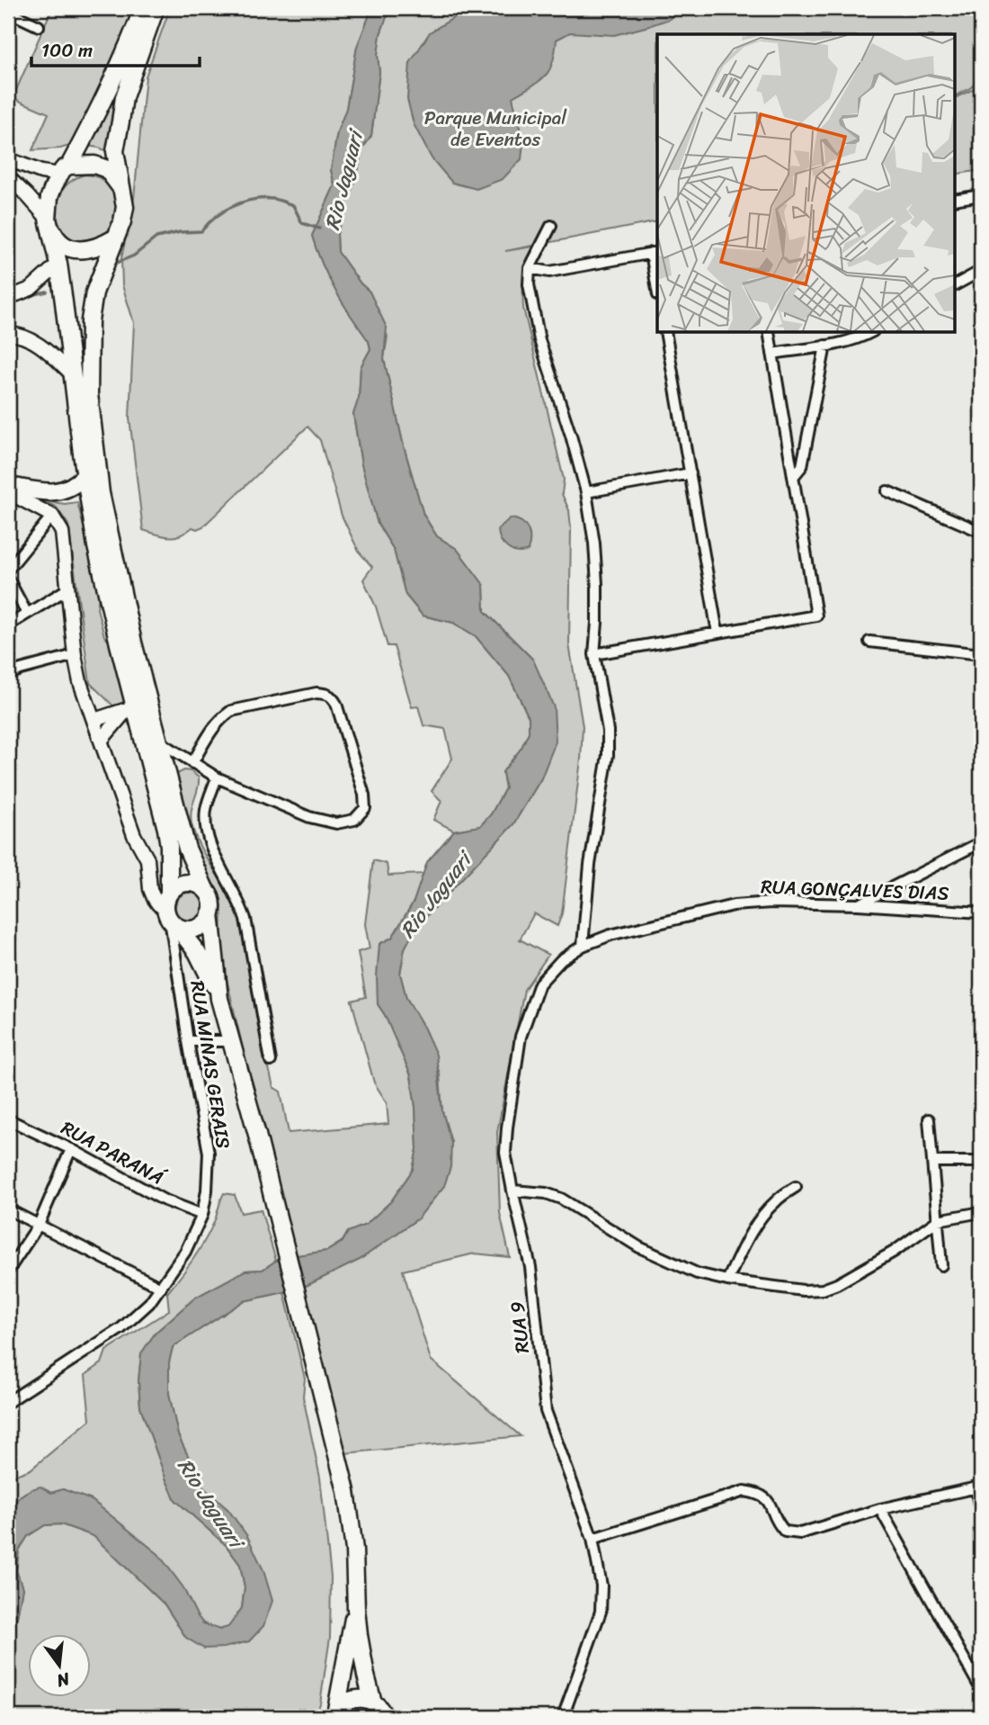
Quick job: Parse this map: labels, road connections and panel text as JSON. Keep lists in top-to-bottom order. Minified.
{"streets":{"street":["RUA GONÇALVES DIAS","RUA MINAS GERAIS","RUA PARANÁ","RUA 9"]},"crossings":[["RUA GONÇALVES DIAS","RUA 9"],["RUA MINAS GERAIS","RUA PARANÁ"]],"water":["Rio Jaguari"],"parks":["Parque Municipal de Eventos"],"scale_bar":"100 m","north":"bottom"}
